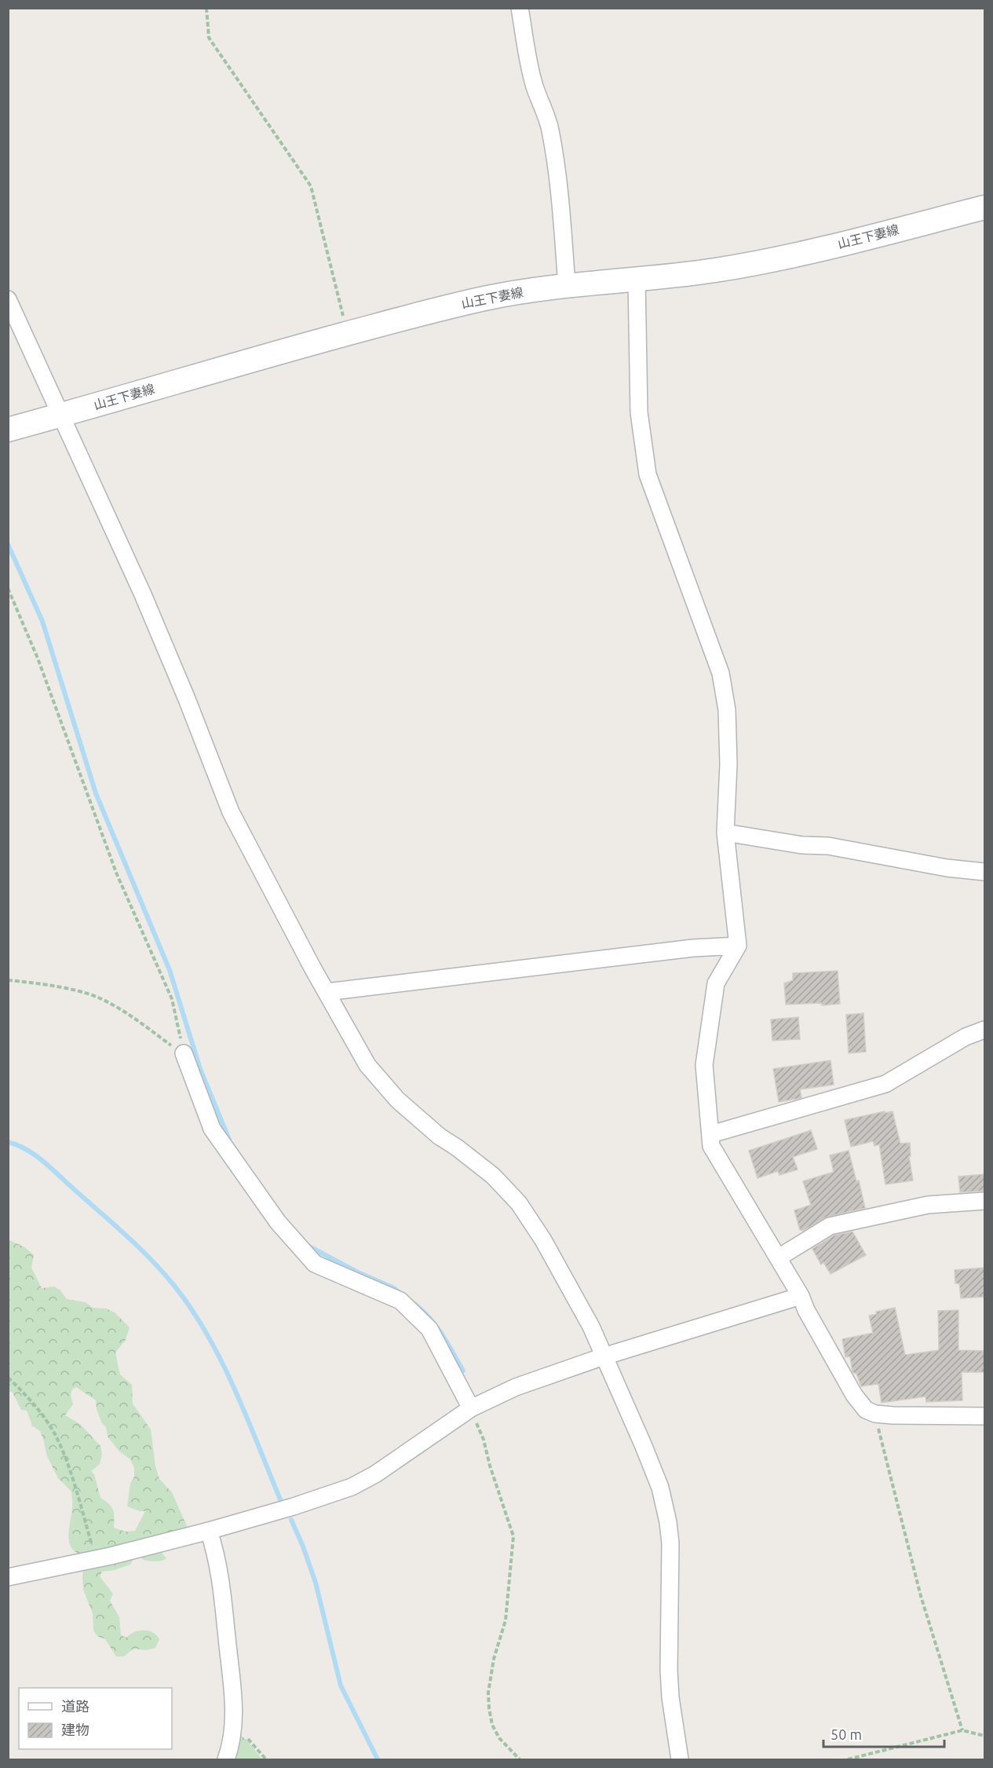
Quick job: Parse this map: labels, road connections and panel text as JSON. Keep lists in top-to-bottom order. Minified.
{"streets":{"main road":["山王下妻線"]},"legend":["道路","建物"],"scale_bar":"50 m"}
